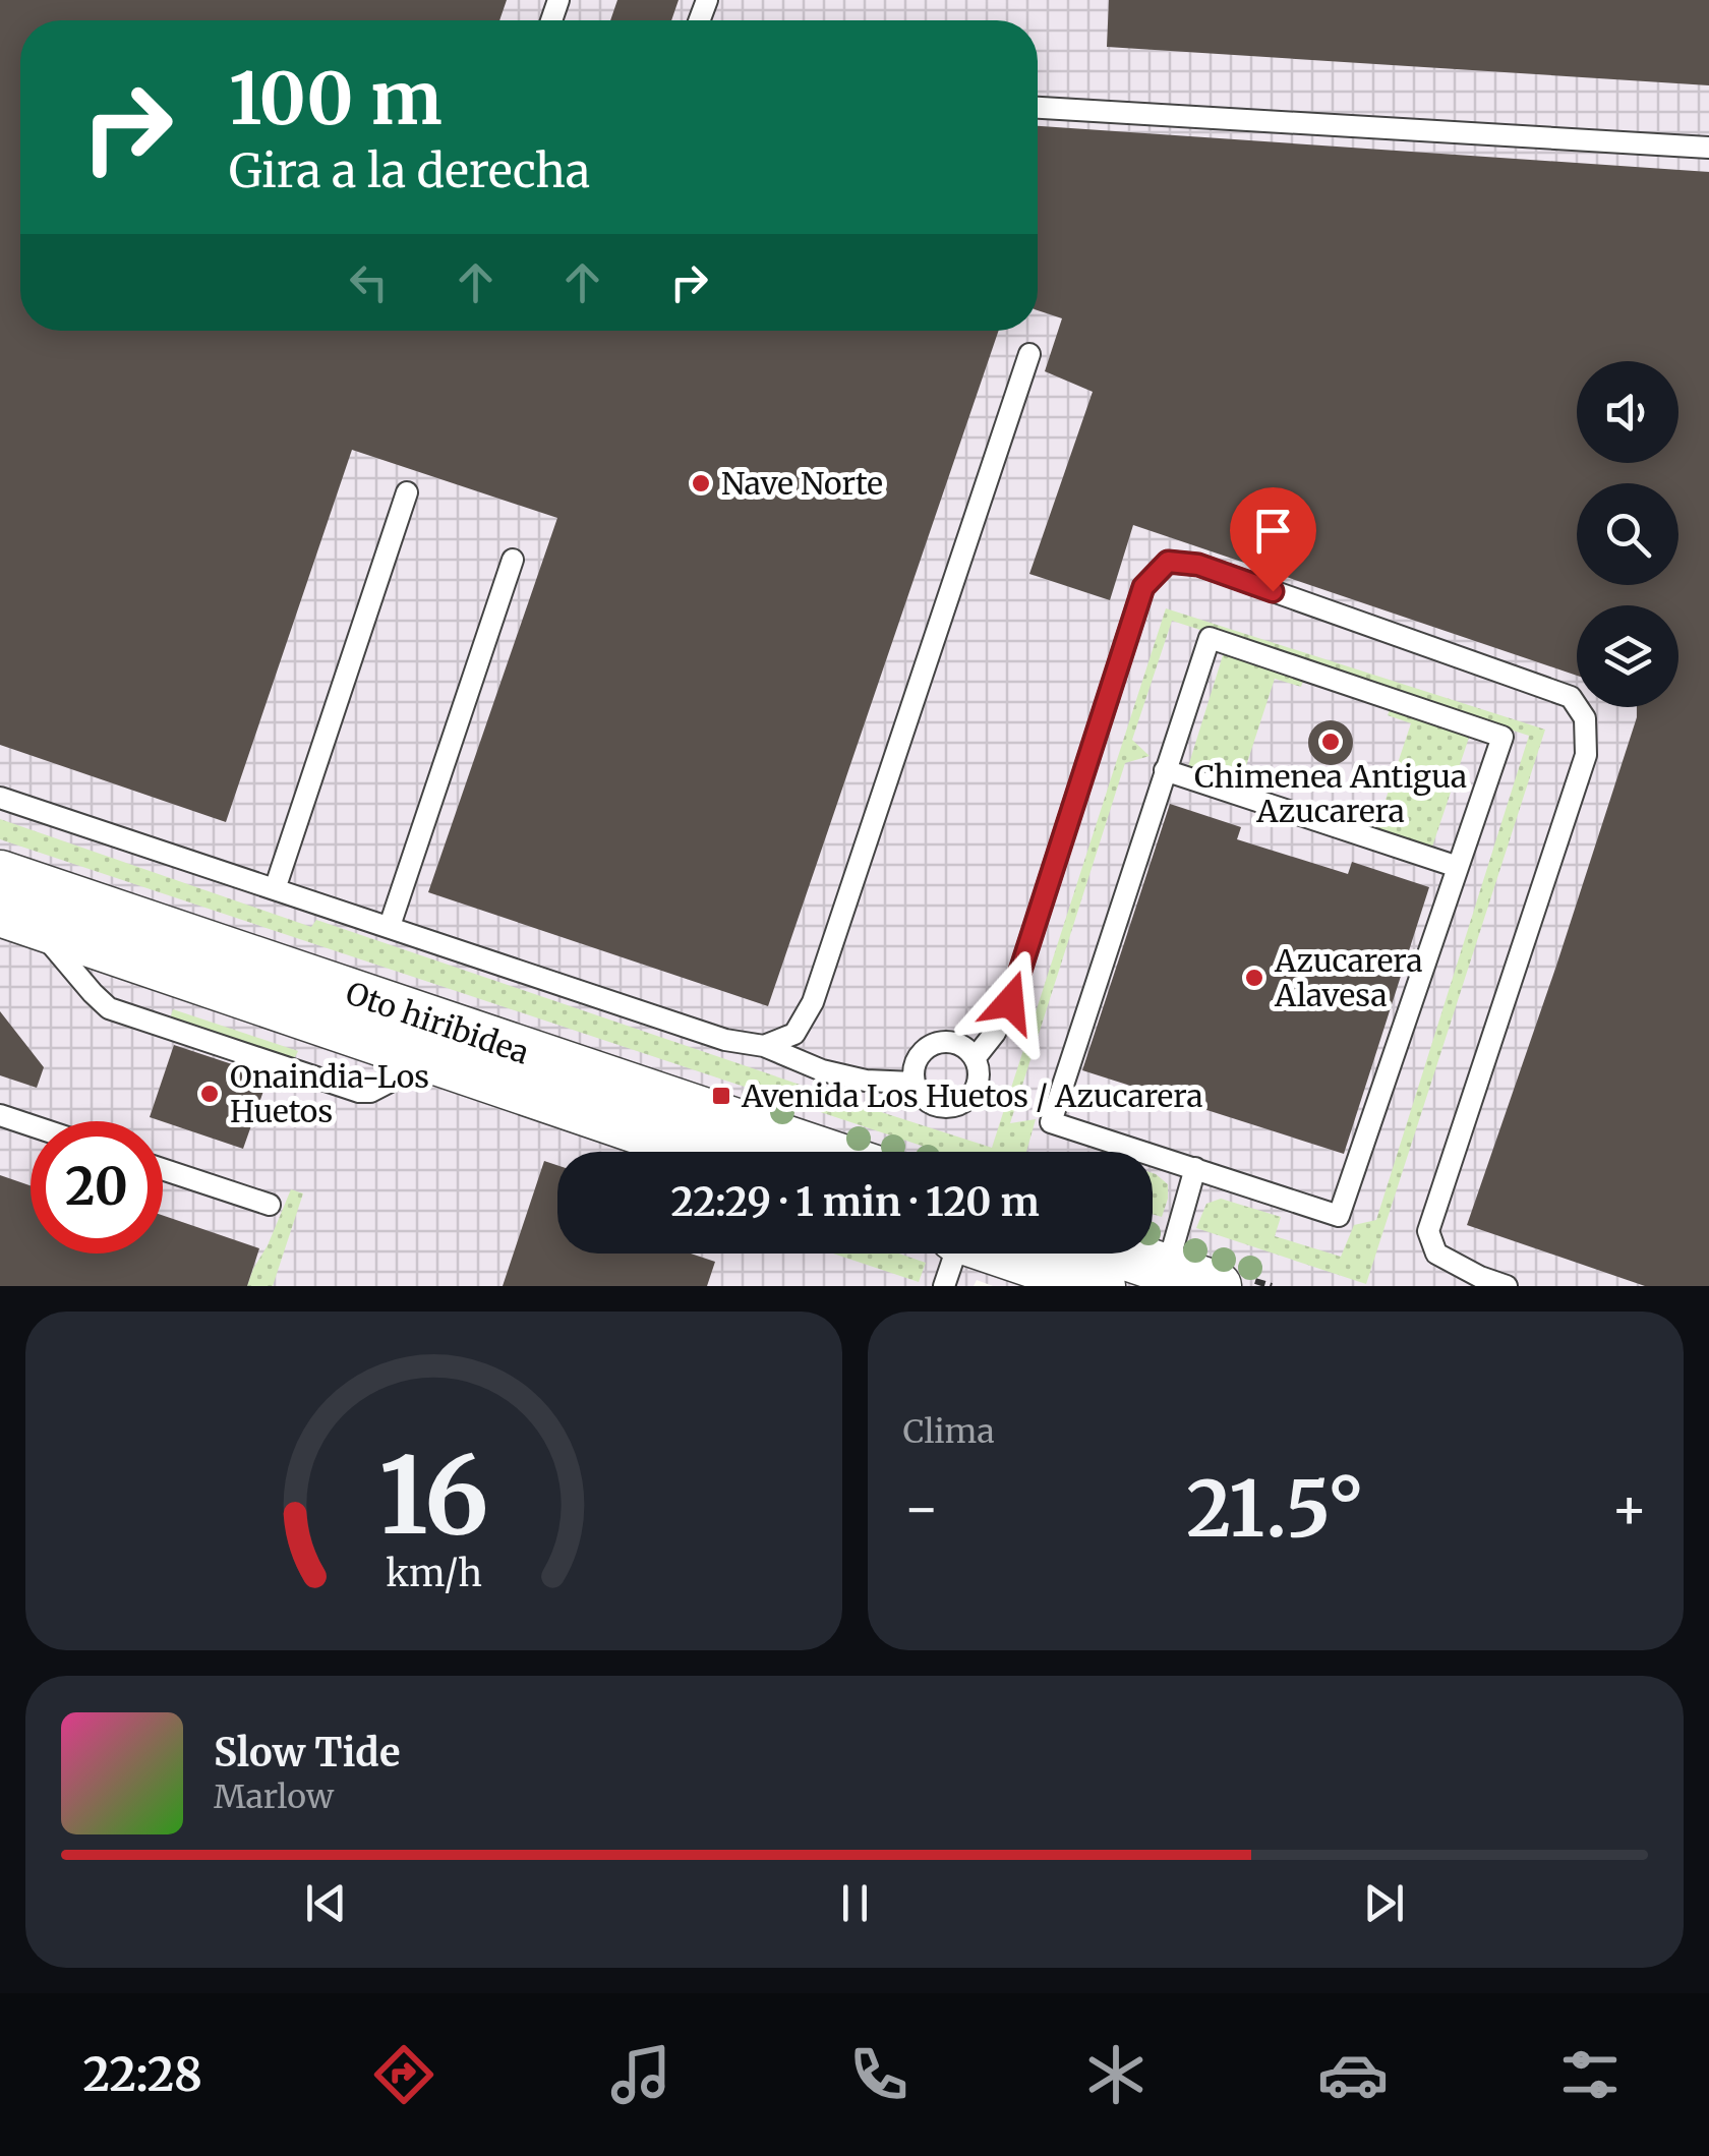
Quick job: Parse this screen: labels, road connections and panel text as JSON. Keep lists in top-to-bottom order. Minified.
{"streets":{"street":["Oto hiribidea"]},"places":{"other":["Nave Norte","Chimenea Antigua Azucarera","Azucarera Alavesa","Onaindia-Los Huetos"],"transit":["Avenida Los Huetos / Azucarera"]},"page":{"turn":["100 m","Gira a la derecha"],"limit":"20","trip":"22:29 · 1 min · 120 m","tile":"Clima","heat":["−","21.5°","+"],"song":["Slow Tide","Marlow"],"tabs":"22:28","gauge":["16","km/h"]}}
